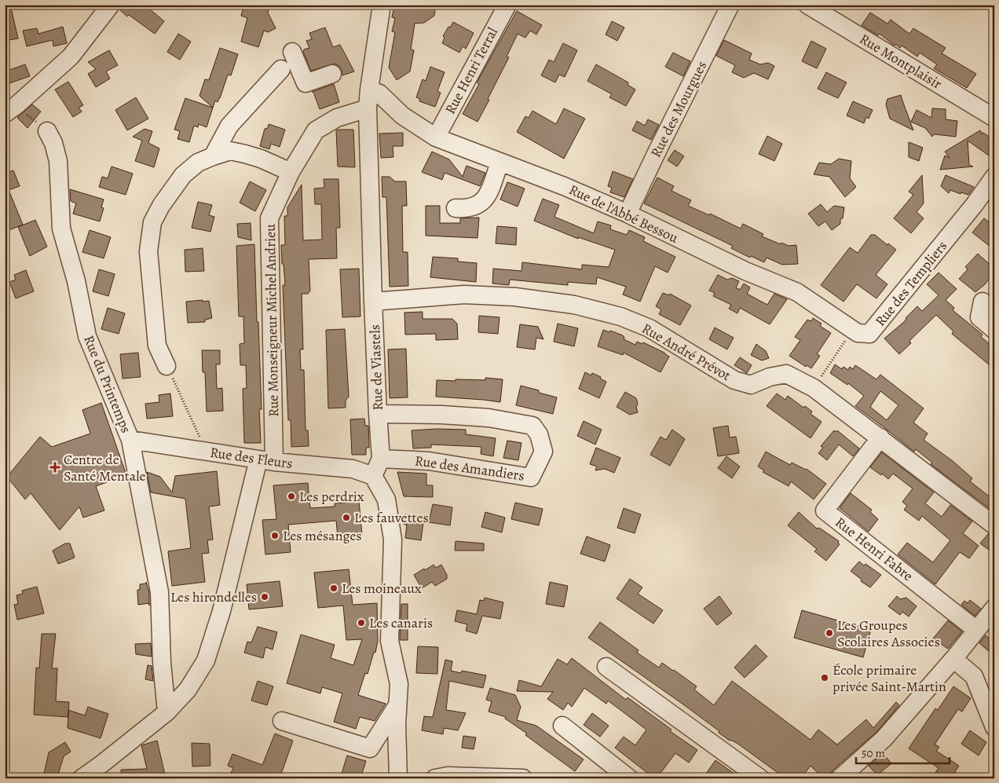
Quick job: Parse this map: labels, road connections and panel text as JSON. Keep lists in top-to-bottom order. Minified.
{"streets":{"street":["Rue Montplaisir","Rue Henri Terral","Rue des Mourgues","Rue de l'Abbé Bessou","Rue des Templiers","Rue Monseigneur Michel Andrieu","Rue André Prévot","Rue de Viastels","Rue du Printemps","Rue des Fleurs","Rue des Amandiers","Rue Henri Fabre"]},"crossings":[["Rue Henri Terral","Rue de l'Abbé Bessou"],["Rue des Mourgues","Rue de l'Abbé Bessou"],["Rue de l'Abbé Bessou","Rue des Templiers"],["Rue de l'Abbé Bessou","Rue de Viastels"],["Rue Monseigneur Michel Andrieu","Rue de Viastels"],["Rue Monseigneur Michel Andrieu","Rue du Printemps"],["Rue Monseigneur Michel Andrieu","Rue des Fleurs"],["Rue André Prévot","Rue de Viastels"],["Rue André Prévot","Rue Henri Fabre"],["Rue de Viastels","Rue des Fleurs"],["Rue de Viastels","Rue des Amandiers"],["Rue du Printemps","Rue des Fleurs"]],"places":{"health":["Centre de Santé Mentale"],"other":["Les perdrix","Les fauvettes","Les mésanges","Les moineaux","Les hirondelles","Les canaris","Les Groupes Scolaires Associes","École primaire privée Saint-Martin"]},"scale_bar":"50 m"}
